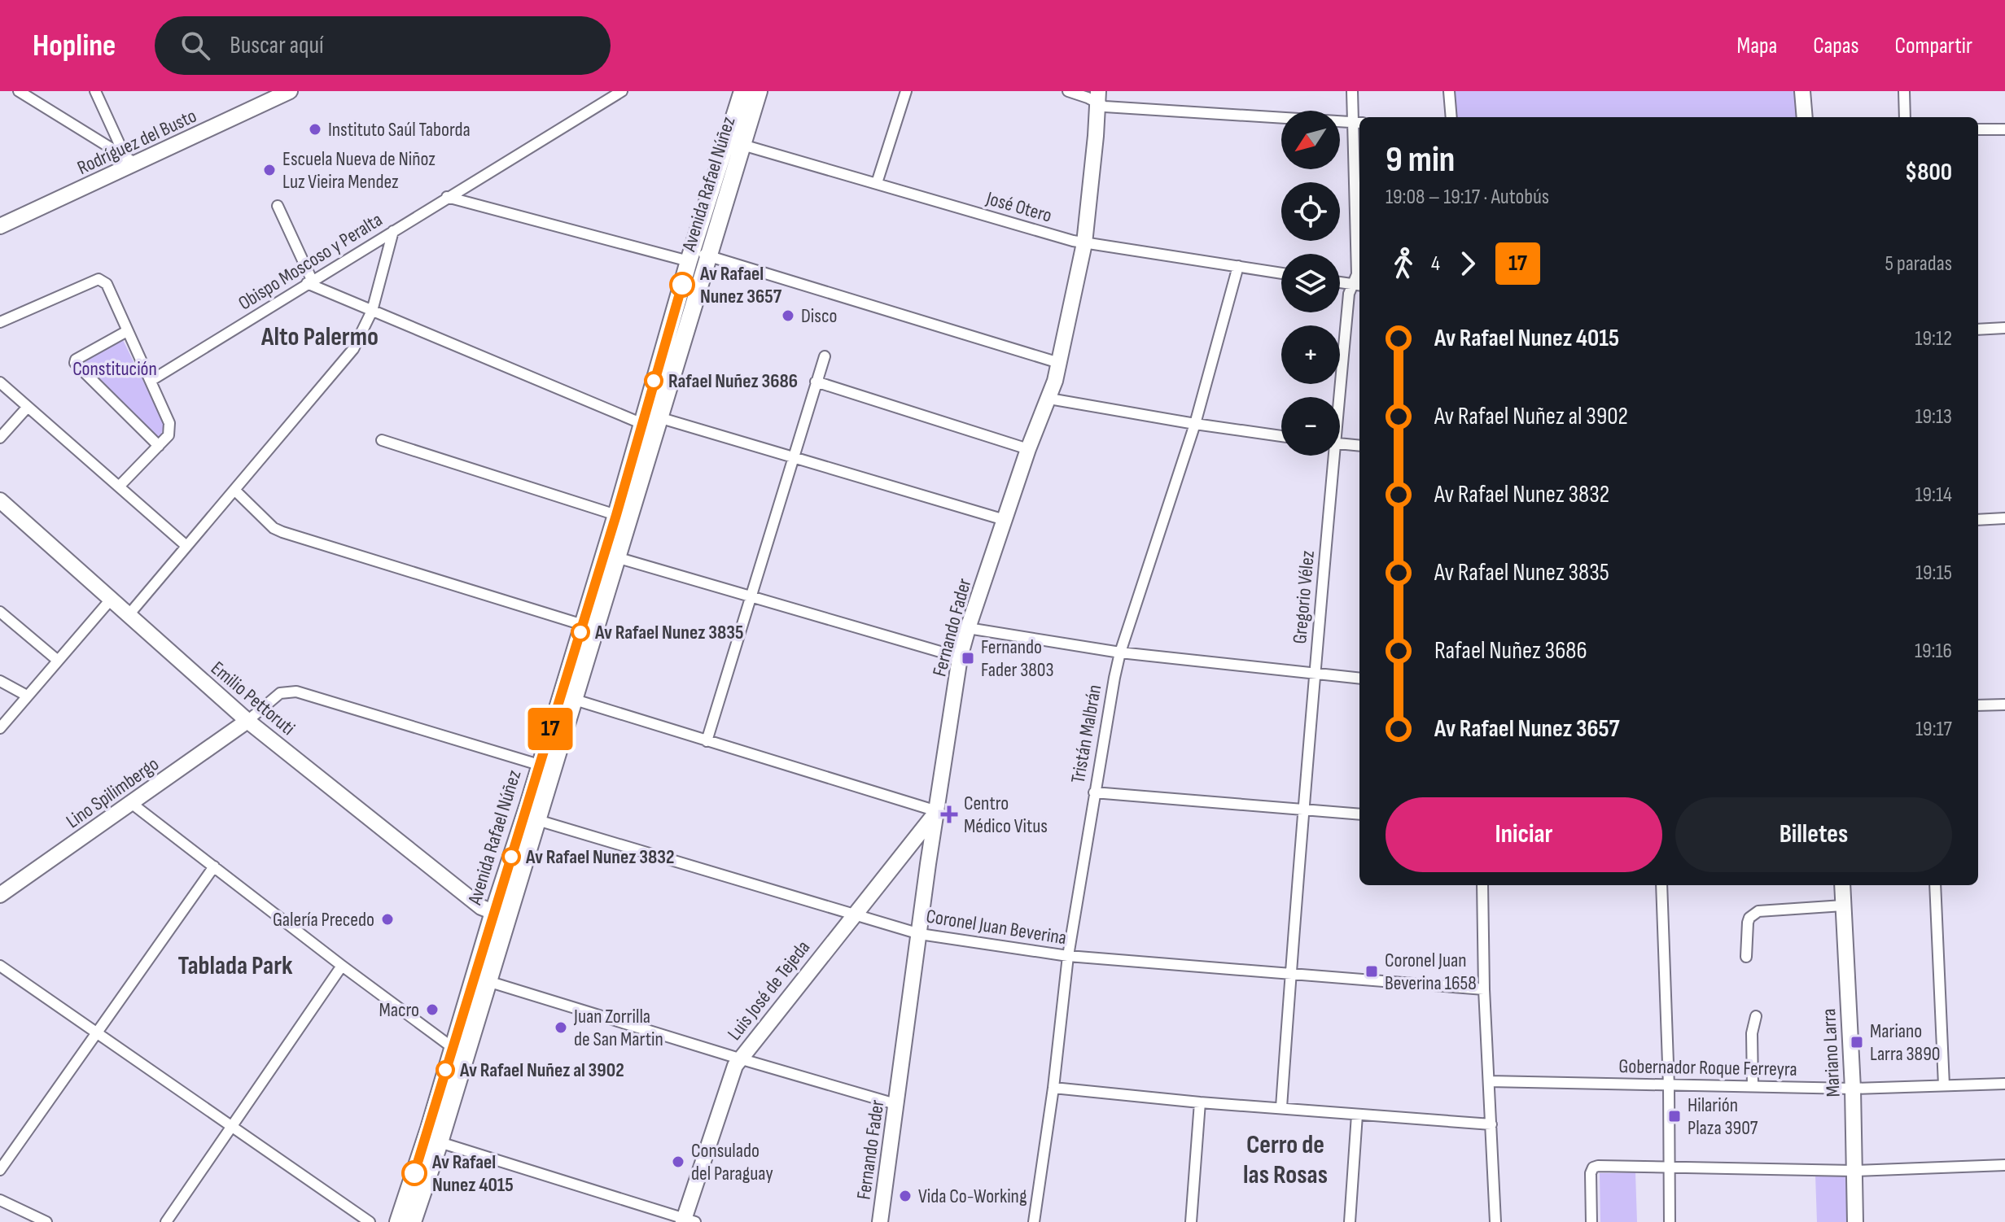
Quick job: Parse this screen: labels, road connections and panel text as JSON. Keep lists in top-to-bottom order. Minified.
{"streets":{"main road":["Rodríguez del Busto","Avenida Rafael Núñez","Fernando Fader","Emilio Pettoruti","Lino Spilimbergo","Luis José de Tejeda","Mariano Larra"],"street":["José Otero","Obispo Moscoso y Peralta","Gregorio Vélez","Tristán Malbrán","Coronel Juan Beverina","Gobernador Roque Ferreyra"]},"crossings":[["Avenida Rafael Núñez","José Otero"],["Avenida Rafael Núñez","Emilio Pettoruti"],["Avenida Rafael Núñez","Coronel Juan Beverina"],["José Otero","Fernando Fader"],["José Otero","Tristán Malbrán"],["Gregorio Vélez","Coronel Juan Beverina"],["Fernando Fader","Coronel Juan Beverina"],["Fernando Fader","Luis José de Tejeda"],["Emilio Pettoruti","Lino Spilimbergo"],["Tristán Malbrán","Coronel Juan Beverina"],["Coronel Juan Beverina","Luis José de Tejeda"],["Mariano Larra","Gobernador Roque Ferreyra"]],"districts":["Alto Palermo","Tablada Park","Cerro de las Rosas"],"parks":["Constitución"],"places":{"other":["Instituto Saúl Taborda","Escuela Nueva de Niñoz Luz Vieira Mendez","Av Rafael Nunez 3657","Disco","Rafael Nuñez 3686","Av Rafael Nunez 3835","Av Rafael Nunez 3832","Galería Precedo","Macro","Juan Zorrilla de San Martin","Av Rafael Nuñez al 3902","Consulado del Paraguay","Av Rafael Nunez 4015","Vida Co-Working"],"transit":["Fernando Fader 3803","Coronel Juan Beverina 1658","Mariano Larra 3890","Hilarión Plaza 3907"],"health":["Centro Médico Vitus"]},"lines":["bus line 17"],"north":"bottom left","page":{"header":"Hopline","search":"Buscar aquí","nav":["Mapa","Capas","Compartir"],"on_map":"17","map_buttons":["+","−"],"heading":["9 min","19:08 – 19:17 · Autobús","$800"],"legs":["4","17","5 paradas"],"list":[{"name":"Av Rafael Nunez 4015","value":"19:12"},{"name":"Av Rafael Nuñez al 3902","value":"19:13"},{"name":"Av Rafael Nunez 3832","value":"19:14"},{"name":"Av Rafael Nunez 3835","value":"19:15"},{"name":"Rafael Nuñez 3686","value":"19:16"},{"name":"Av Rafael Nunez 3657","value":"19:17"}],"buttons":["Iniciar","Billetes"]}}
